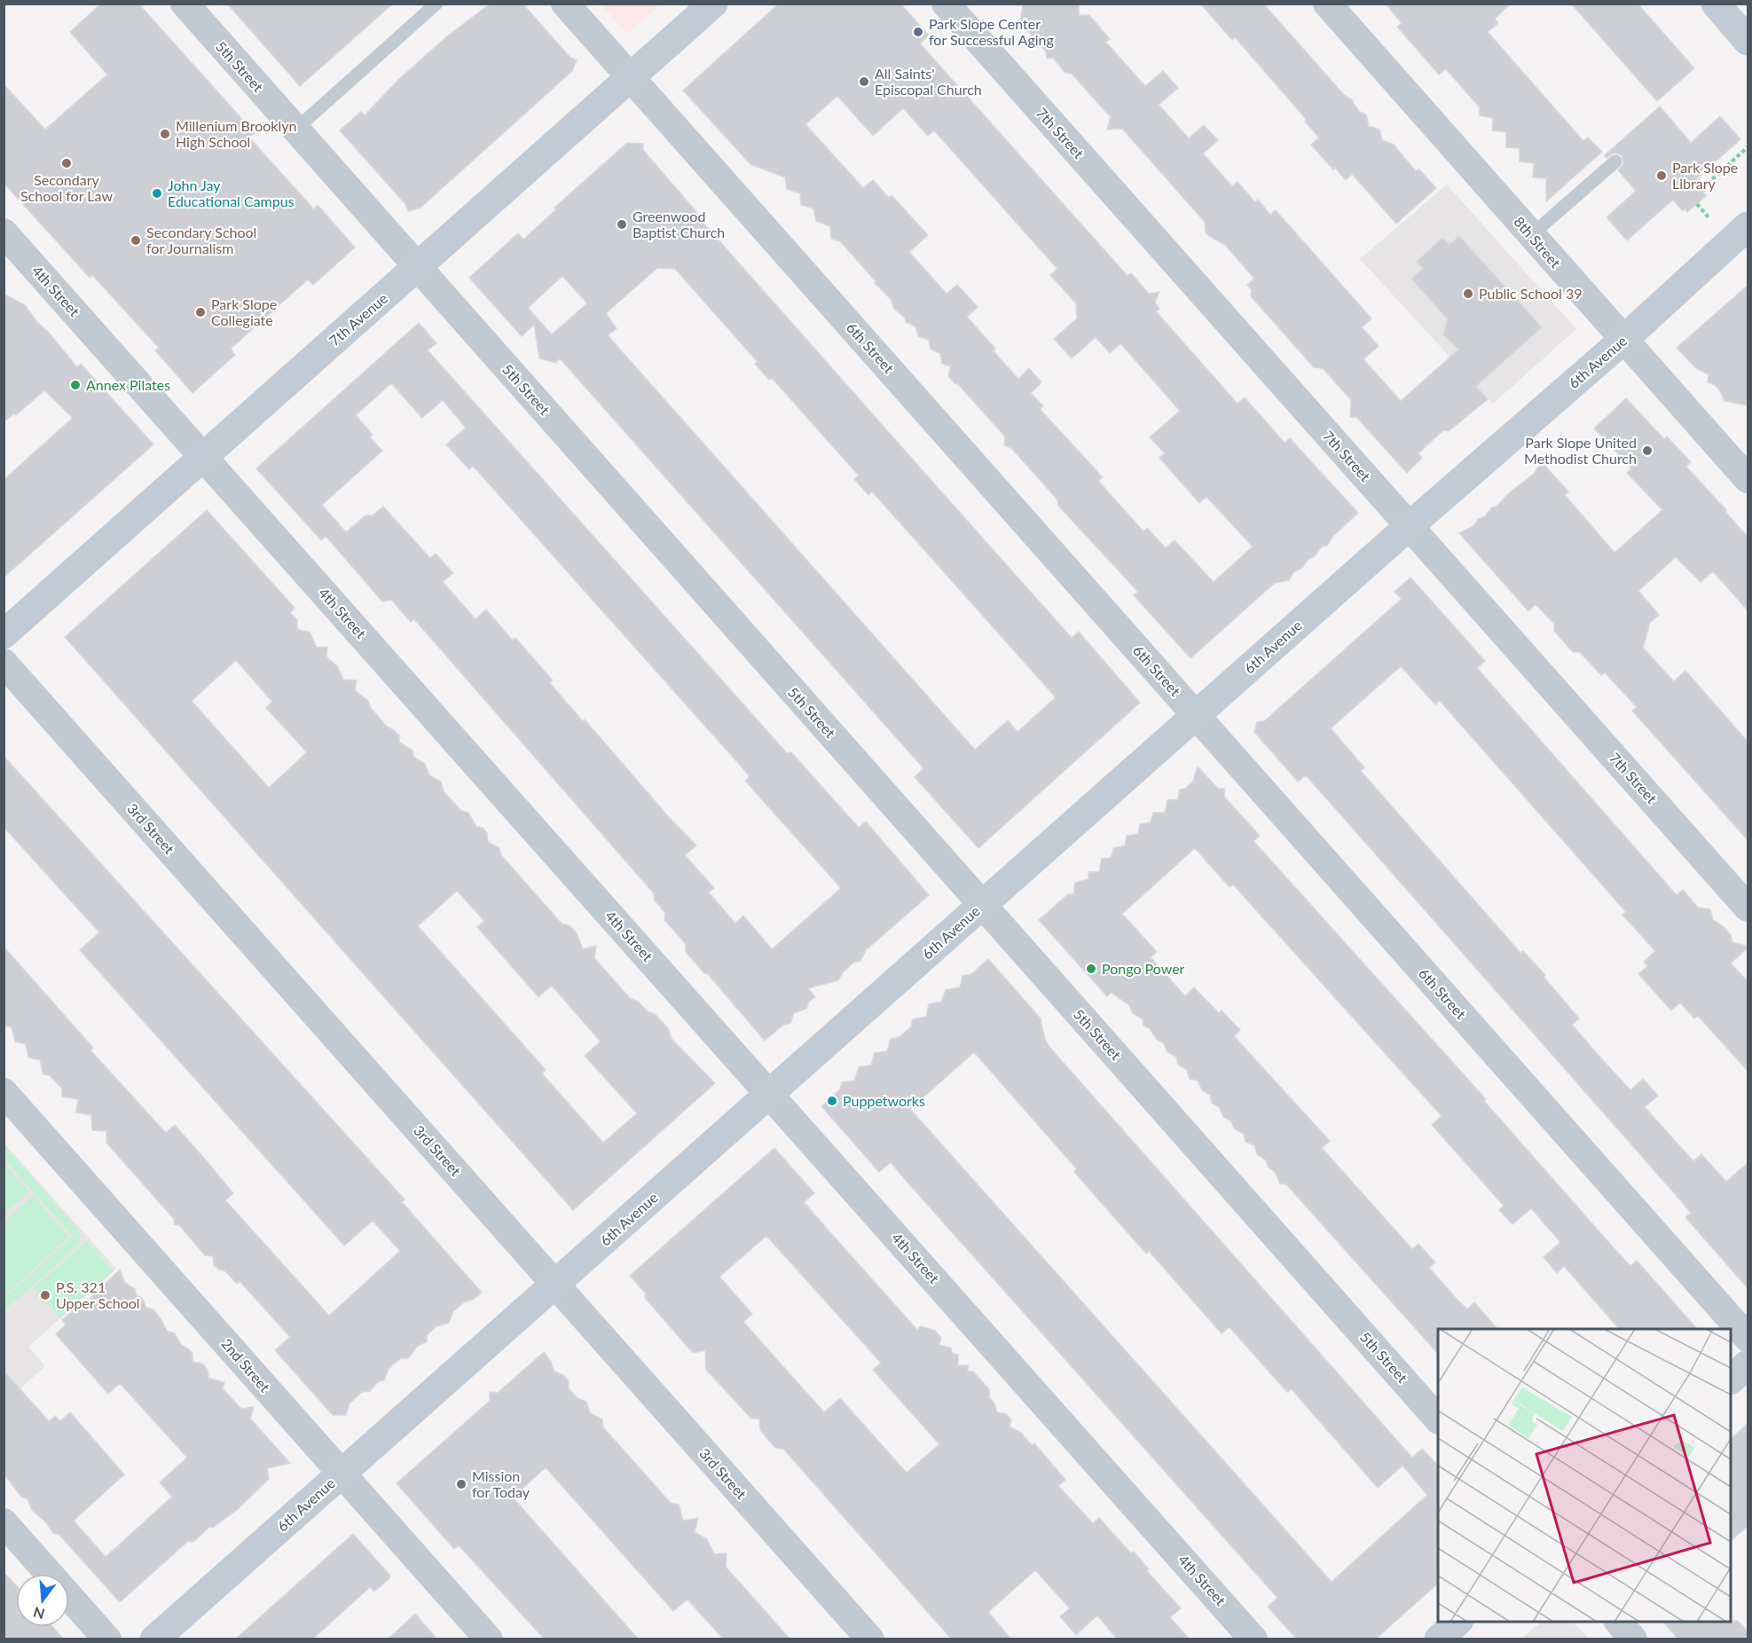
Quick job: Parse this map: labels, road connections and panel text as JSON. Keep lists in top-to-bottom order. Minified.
{"streets":{"street":["5th Street","7th Street","8th Street","4th Street","7th Avenue","6th Street","6th Avenue","3rd Street","2nd Street"]},"crossings":[["5th Street","7th Avenue"],["5th Street","6th Avenue"],["7th Street","6th Avenue"],["8th Street","6th Avenue"],["4th Street","7th Avenue"],["4th Street","6th Avenue"],["7th Avenue","6th Street"],["6th Street","6th Avenue"],["6th Avenue","3rd Street"],["6th Avenue","2nd Street"]],"places":["Park Slope Center for Successful Aging","All Saints' Episcopal Church","Millenium Brooklyn High School","Secondary School for Law","Park Slope Library","John Jay Educational Campus","Greenwood Baptist Church","Secondary School for Journalism","Public School 39","Park Slope Collegiate","Annex Pilates","Park Slope United Methodist Church","Pongo Power","Puppetworks","P.S. 321 Upper School","Mission for Today"],"north":"bottom"}
